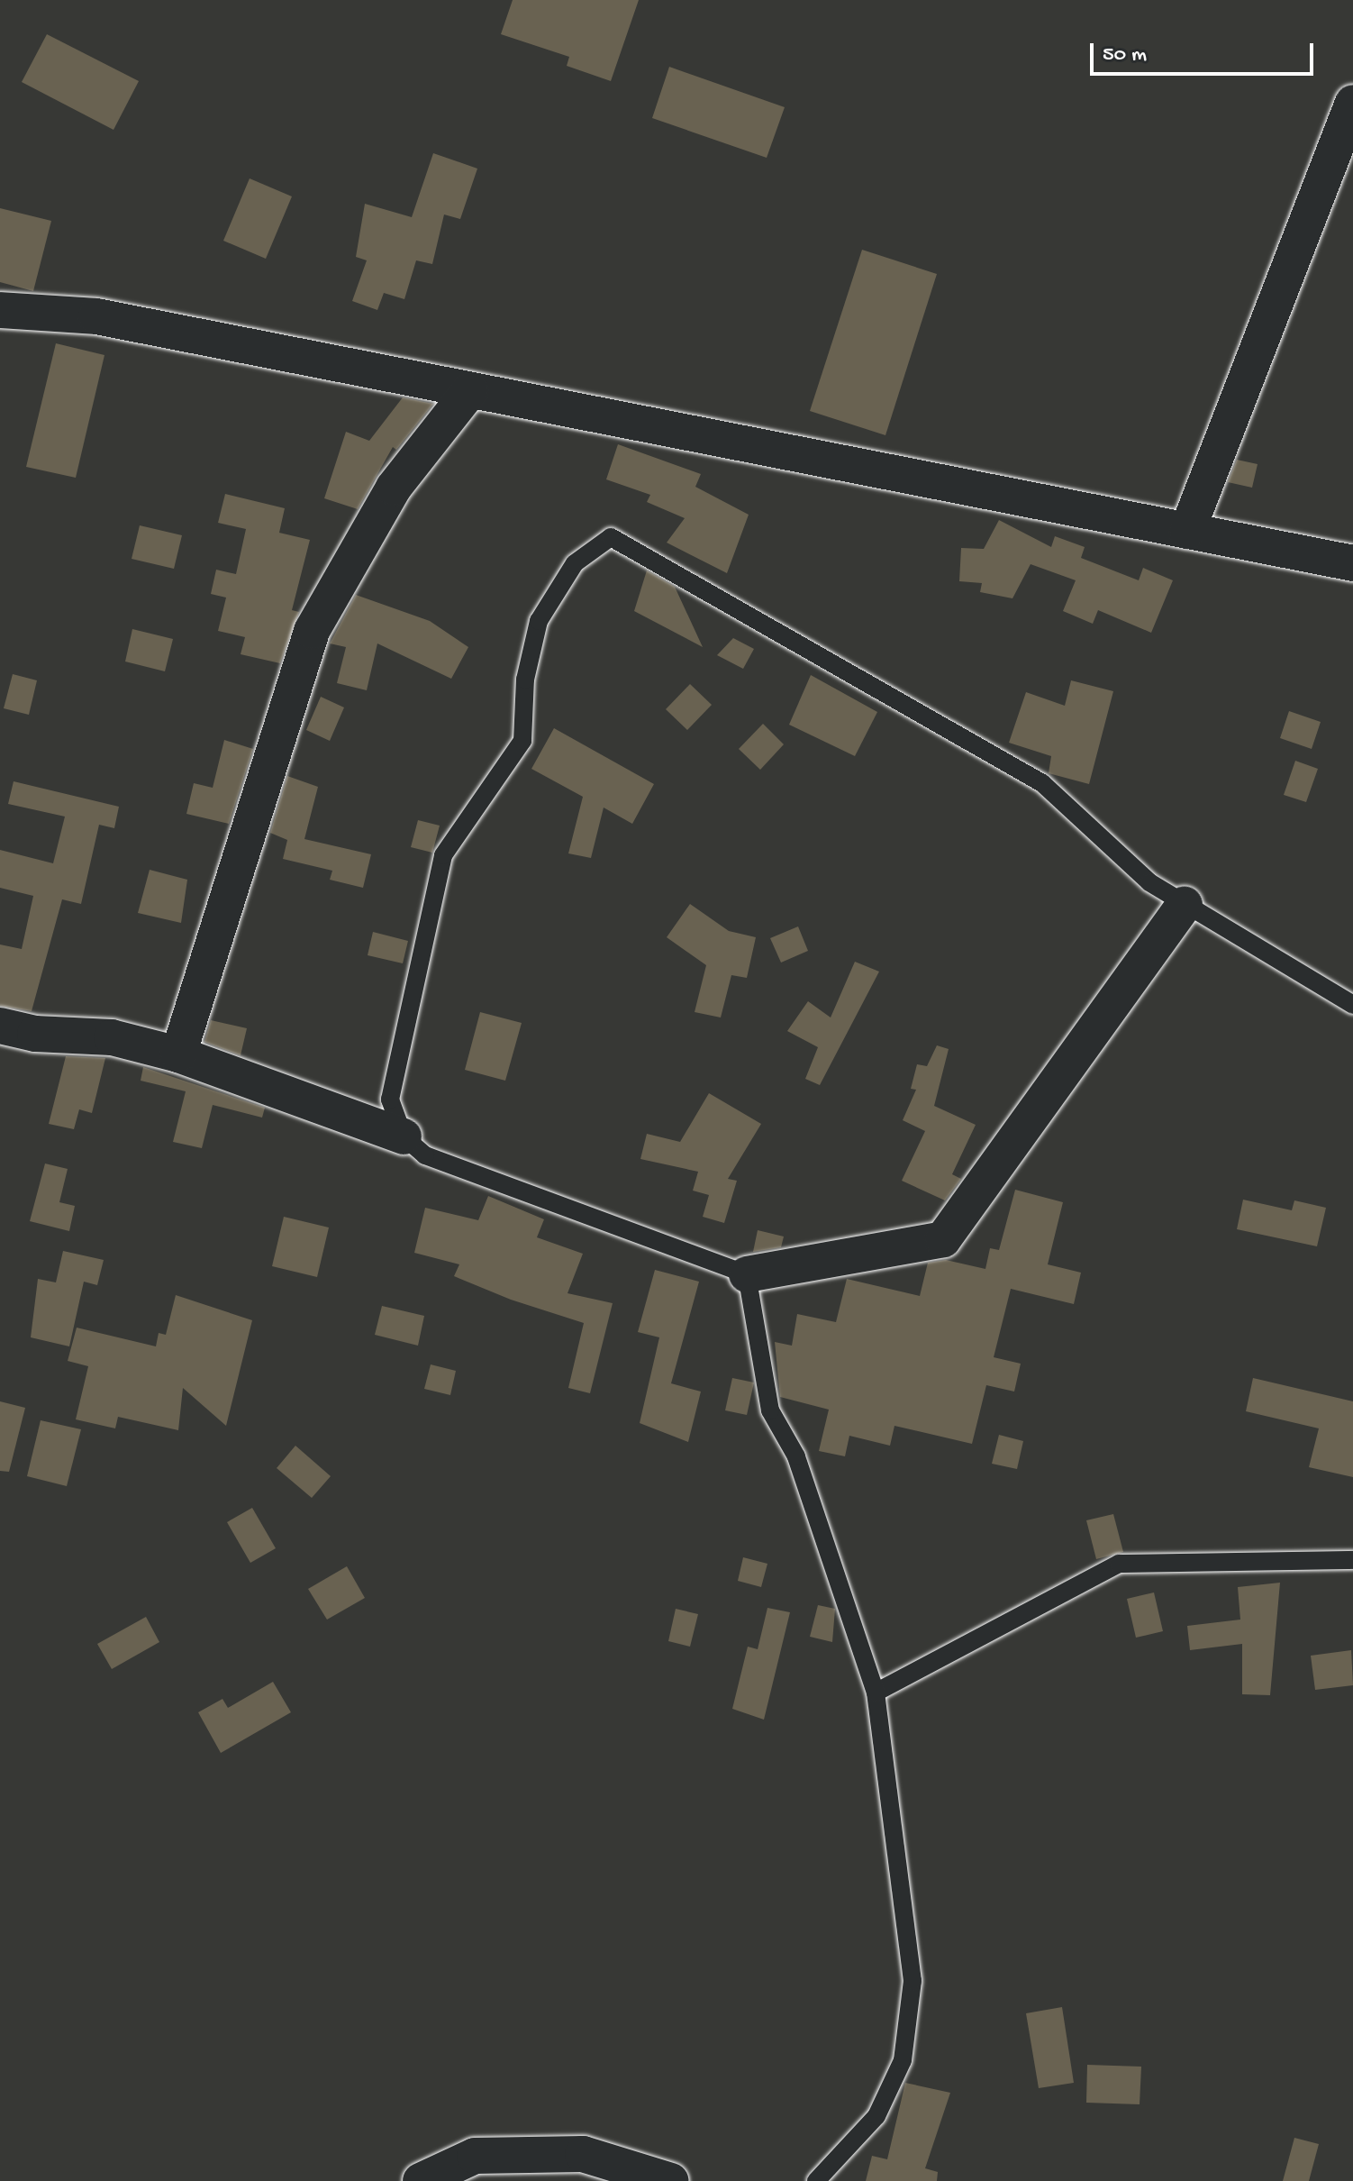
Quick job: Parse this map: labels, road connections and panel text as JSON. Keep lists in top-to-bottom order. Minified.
{"scale_bar":"50 m"}
